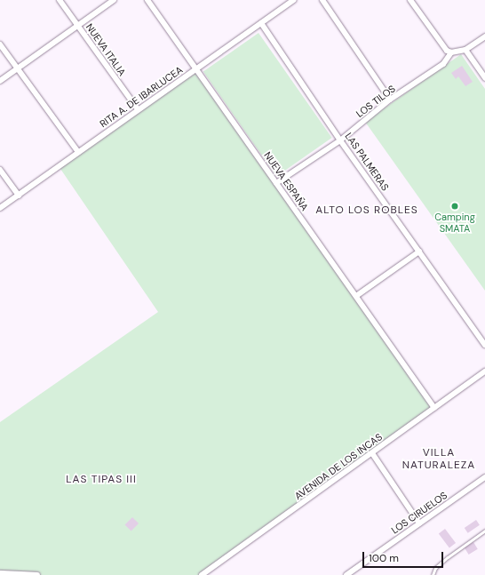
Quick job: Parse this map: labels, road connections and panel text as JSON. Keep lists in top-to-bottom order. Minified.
{"streets":{"street":["NUEVA ITALIA","RITA A. DE IBARLUCEA","LOS TILOS","LAS PALMERAS","NUEVA ESPAÑA","AVENIDA DE LOS INCAS","LOS CIRUELOS"]},"crossings":[["NUEVA ITALIA","RITA A. DE IBARLUCEA"],["RITA A. DE IBARLUCEA","LAS PALMERAS"],["RITA A. DE IBARLUCEA","NUEVA ESPAÑA"],["LOS TILOS","LAS PALMERAS"],["LOS TILOS","NUEVA ESPAÑA"],["NUEVA ESPAÑA","AVENIDA DE LOS INCAS"]],"districts":["ALTO LOS ROBLES","VILLA NATURALEZA","LAS TIPAS III"],"places":["Camping SMATA"],"scale_bar":"100 m"}
